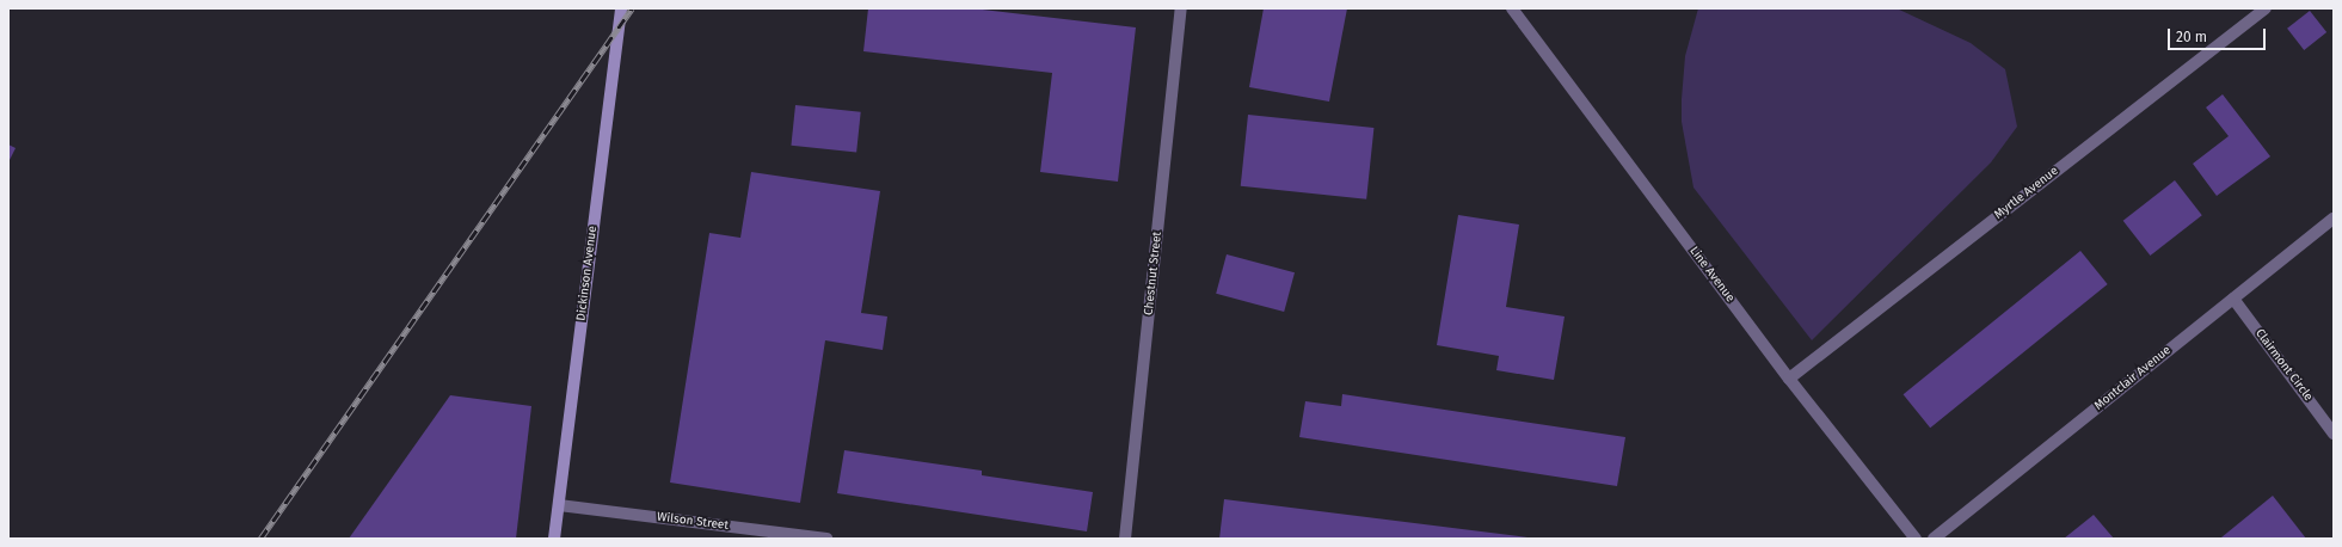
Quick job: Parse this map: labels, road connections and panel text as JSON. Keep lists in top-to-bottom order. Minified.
{"streets":{"main road":["Dickinson Avenue"],"street":["Myrtle Avenue","Chestnut Street","Line Avenue","Clairmont Circle","Montclair Avenue","Wilson Street"]},"crossings":[["Myrtle Avenue","Line Avenue"],["Dickinson Avenue","Wilson Street"],["Clairmont Circle","Montclair Avenue"]],"scale_bar":"20 m"}
